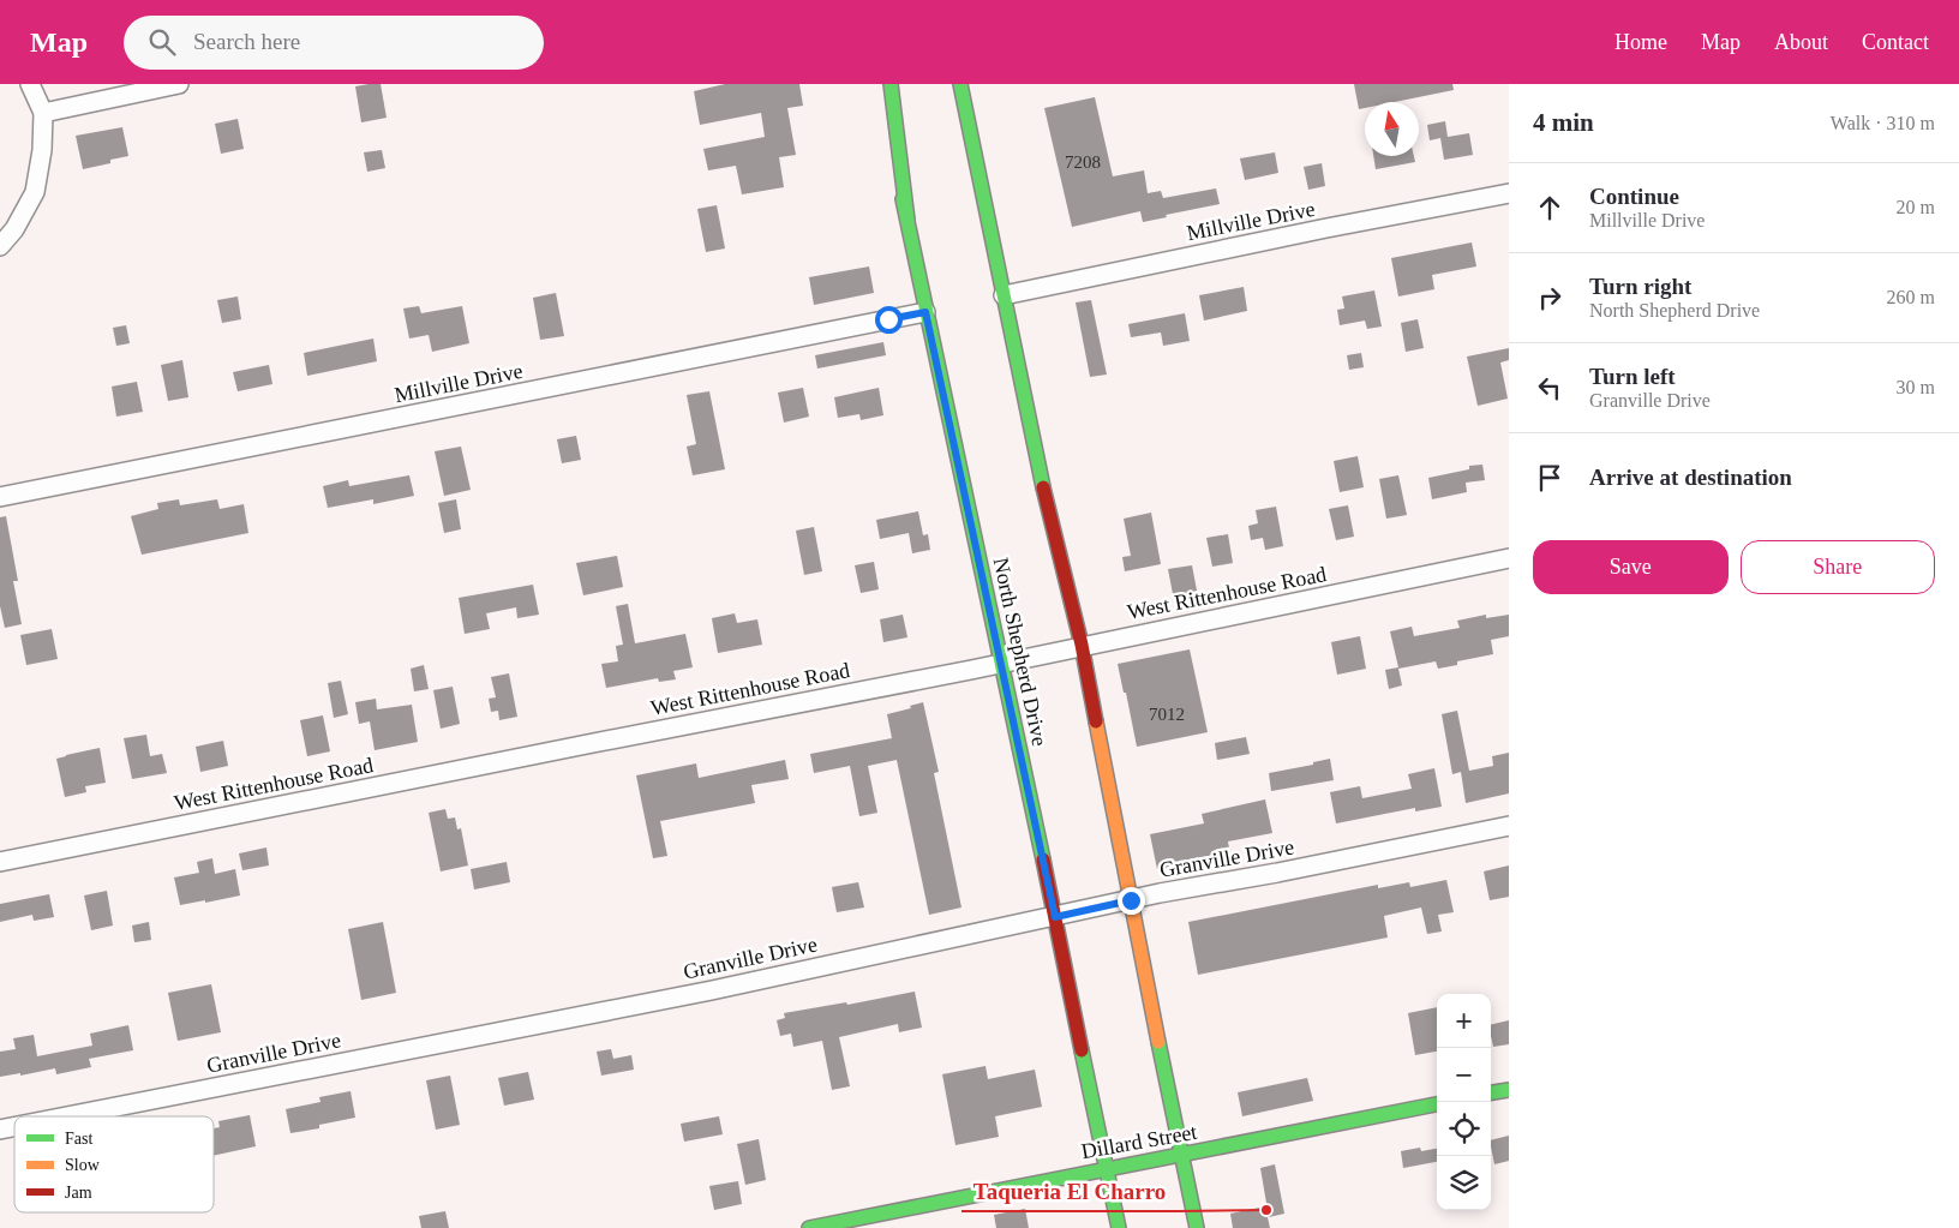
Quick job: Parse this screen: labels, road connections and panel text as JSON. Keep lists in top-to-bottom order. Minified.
{"streets":{"main road":["North Shepherd Drive","Dillard Street"],"street":["Millville Drive","West Rittenhouse Road","Granville Drive"]},"crossings":[["Millville Drive","North Shepherd Drive"],["West Rittenhouse Road","North Shepherd Drive"],["North Shepherd Drive","Granville Drive"],["North Shepherd Drive","Dillard Street"]],"places":["Taqueria El Charro"],"house_numbers":["7208","7012"],"legend":["Fast","Slow","Jam"],"north":"top","page":{"header":"Map","search":"Search here","nav":["Home","Map","About","Contact"],"heading":["4 min","Walk · 310 m"],"list":[["Continue","Millville Drive","20 m"],["Turn right","North Shepherd Drive","260 m"],["Turn left","Granville Drive","30 m"],"Arrive at destination"],"buttons":["Save","Share"],"map_buttons":["+","−"]}}
